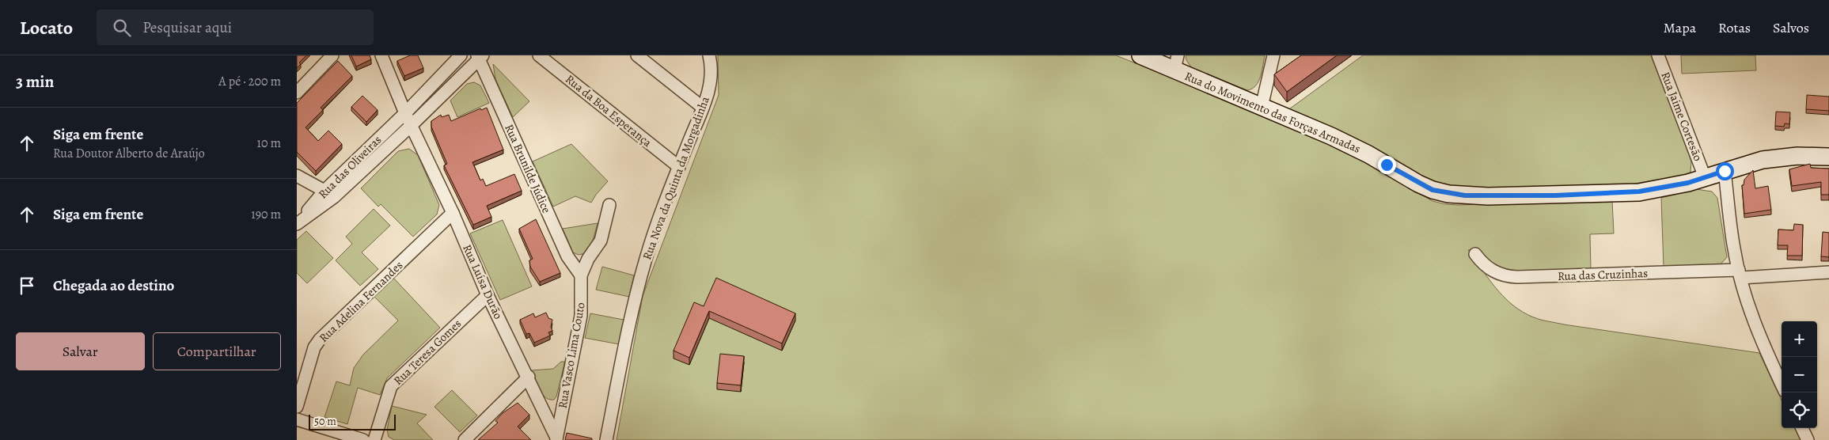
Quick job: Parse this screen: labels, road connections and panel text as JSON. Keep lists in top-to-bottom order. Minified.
{"streets":{"main road":["Rua do Movimento das Forças Armadas"],"street":["Rua da Boa Esperança","Rua Jaime Cortesão","Rua das Oliveiras","Rua Brunilde Júdice","Rua Nova da Quinta da Morgadinha","Rua das Cruzinhas","Rua Luísa Durão","Rua Adelina Fernandes","Rua Teresa Gomes","Rua Vasco Lima Couto"]},"crossings":[["Rua da Boa Esperança","Rua Nova da Quinta da Morgadinha"],["Rua do Movimento das Forças Armadas","Rua Jaime Cortesão"],["Rua das Oliveiras","Rua Brunilde Júdice"],["Rua das Oliveiras","Rua Luísa Durão"],["Rua Brunilde Júdice","Rua Vasco Lima Couto"],["Rua Luísa Durão","Rua Adelina Fernandes"],["Rua Luísa Durão","Rua Teresa Gomes"],["Rua Luísa Durão","Rua Vasco Lima Couto"]],"scale_bar":"50 m","page":{"header":"Locato","search":"Pesquisar aqui","nav":["Mapa","Rotas","Salvos"],"heading":["3 min","A pé · 200 m"],"list":[["Siga em frente","Rua Doutor Alberto de Araújo","10 m"],["Siga em frente","190 m"],"Chegada ao destino"],"buttons":["Salvar","Compartilhar"],"map_buttons":["+","−"],"scale":"50 m"}}
